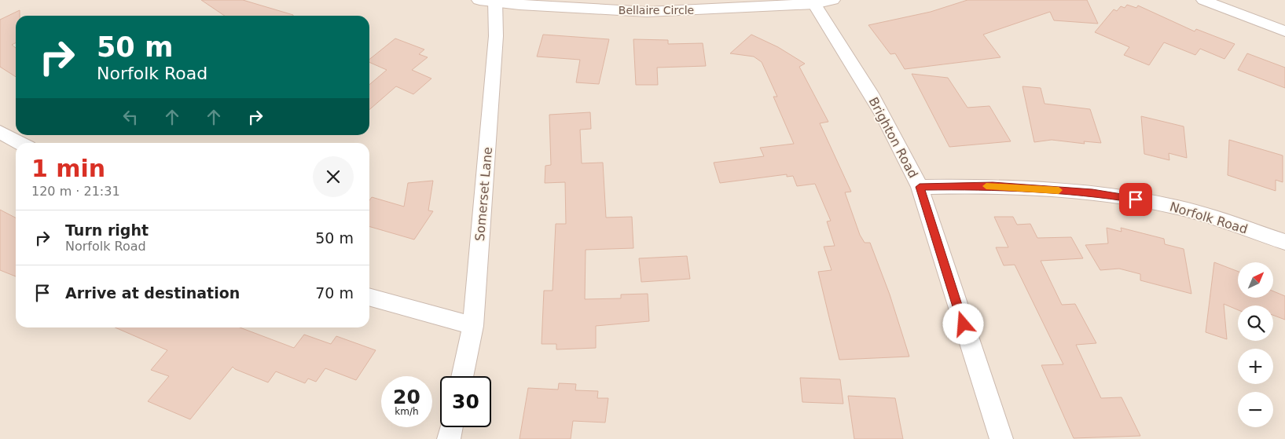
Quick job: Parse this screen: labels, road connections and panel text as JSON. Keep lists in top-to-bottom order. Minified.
{"streets":{"street":["Bellaire Circle","Brighton Road","Somerset Lane","Norfolk Road"]},"crossings":[["Bellaire Circle","Brighton Road"],["Bellaire Circle","Somerset Lane"],["Brighton Road","Norfolk Road"]],"north":"top right","page":{"turn":["50 m","Norfolk Road"],"heading":["1 min","120 m · 21:31"],"list":[{"name":"Turn right","note":"Norfolk Road","value":"50 m"},{"name":"Arrive at destination","value":"70 m"}],"map_buttons":["+","−"],"speed":"20 km/h","limit":"30"}}
